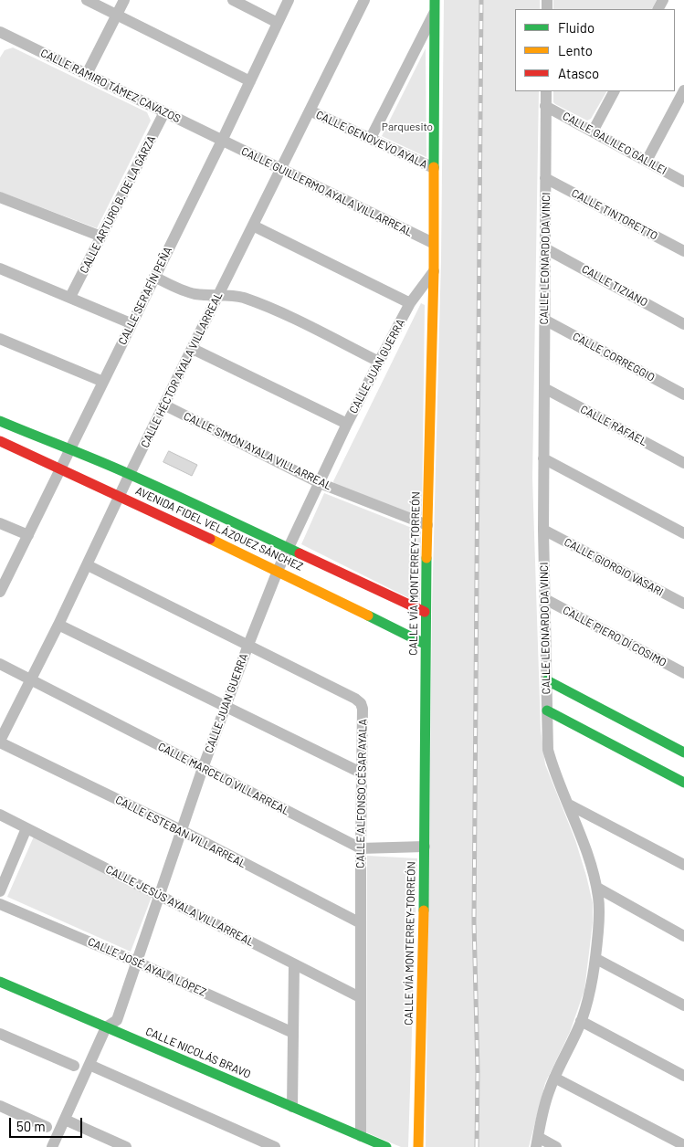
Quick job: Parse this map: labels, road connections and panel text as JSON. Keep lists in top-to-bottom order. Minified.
{"streets":{"street":["CALLE RAMIRO TÁMEZ CAVAZOS","CALLE GENOVEVO AYALA","CALLE GALILEO GALILEI","CALLE GUILLERMO AYALA VILLARREAL","CALLE ARTURO B. DE LA GARZA","CALLE TINTORETTO","CALLE LEONARDO DA VINCI","CALLE TIZIANO","CALLE SERAFÍN PEÑA","CALLE CORREGGIO","CALLE JUAN GUERRA","CALLE HÉCTOR AYALA VILLARREAL","CALLE RAFAEL","CALLE SIMÓN AYALA VILLARREAL","AVENIDA FIDEL VELÁZQUEZ SÁNCHEZ","CALLE GIORGIO VASARI","CALLE VÍA MONTERREY-TORREÓN","CALLE PIERO DÍ COSIMO","CALLE MARCELO VILLARREAL","CALLE ALFONSO CÉSAR AYALA","CALLE ESTEBAN VILLARREAL","CALLE JESÚS AYALA VILLARREAL","CALLE JOSÉ AYALA LÓPEZ","CALLE NICOLÁS BRAVO"]},"crossings":[["CALLE RAMIRO TÁMEZ CAVAZOS","CALLE GUILLERMO AYALA VILLARREAL"],["CALLE RAMIRO TÁMEZ CAVAZOS","CALLE ARTURO B. DE LA GARZA"],["CALLE RAMIRO TÁMEZ CAVAZOS","CALLE SERAFÍN PEÑA"],["CALLE GENOVEVO AYALA","CALLE HÉCTOR AYALA VILLARREAL"],["CALLE GENOVEVO AYALA","CALLE VÍA MONTERREY-TORREÓN"],["CALLE GALILEO GALILEI","CALLE LEONARDO DA VINCI"],["CALLE GUILLERMO AYALA VILLARREAL","CALLE SERAFÍN PEÑA"],["CALLE GUILLERMO AYALA VILLARREAL","CALLE HÉCTOR AYALA VILLARREAL"],["CALLE GUILLERMO AYALA VILLARREAL","CALLE VÍA MONTERREY-TORREÓN"],["CALLE TINTORETTO","CALLE LEONARDO DA VINCI"],["CALLE LEONARDO DA VINCI","CALLE TIZIANO"],["CALLE LEONARDO DA VINCI","CALLE CORREGGIO"],["CALLE LEONARDO DA VINCI","CALLE RAFAEL"],["CALLE LEONARDO DA VINCI","CALLE GIORGIO VASARI"],["CALLE LEONARDO DA VINCI","CALLE PIERO DÍ COSIMO"],["CALLE SERAFÍN PEÑA","AVENIDA FIDEL VELÁZQUEZ SÁNCHEZ"],["CALLE JUAN GUERRA","CALLE SIMÓN AYALA VILLARREAL"],["CALLE JUAN GUERRA","AVENIDA FIDEL VELÁZQUEZ SÁNCHEZ"],["CALLE JUAN GUERRA","CALLE VÍA MONTERREY-TORREÓN"],["CALLE JUAN GUERRA","CALLE MARCELO VILLARREAL"],["CALLE JUAN GUERRA","CALLE ALFONSO CÉSAR AYALA"],["CALLE JUAN GUERRA","CALLE ESTEBAN VILLARREAL"],["CALLE JUAN GUERRA","CALLE JESÚS AYALA VILLARREAL"],["CALLE JUAN GUERRA","CALLE JOSÉ AYALA LÓPEZ"],["CALLE JUAN GUERRA","CALLE NICOLÁS BRAVO"],["CALLE HÉCTOR AYALA VILLARREAL","CALLE SIMÓN AYALA VILLARREAL"],["CALLE HÉCTOR AYALA VILLARREAL","AVENIDA FIDEL VELÁZQUEZ SÁNCHEZ"],["CALLE HÉCTOR AYALA VILLARREAL","CALLE MARCELO VILLARREAL"],["CALLE HÉCTOR AYALA VILLARREAL","CALLE ALFONSO CÉSAR AYALA"],["CALLE HÉCTOR AYALA VILLARREAL","CALLE ESTEBAN VILLARREAL"],["CALLE SIMÓN AYALA VILLARREAL","CALLE VÍA MONTERREY-TORREÓN"],["AVENIDA FIDEL VELÁZQUEZ SÁNCHEZ","CALLE VÍA MONTERREY-TORREÓN"],["CALLE VÍA MONTERREY-TORREÓN","CALLE MARCELO VILLARREAL"],["CALLE MARCELO VILLARREAL","CALLE ALFONSO CÉSAR AYALA"],["CALLE ALFONSO CÉSAR AYALA","CALLE ESTEBAN VILLARREAL"],["CALLE ALFONSO CÉSAR AYALA","CALLE JESÚS AYALA VILLARREAL"],["CALLE ALFONSO CÉSAR AYALA","CALLE NICOLÁS BRAVO"]],"parks":["Parquesito"],"legend":["Fluido","Lento","Atasco"],"scale_bar":"50 m"}
